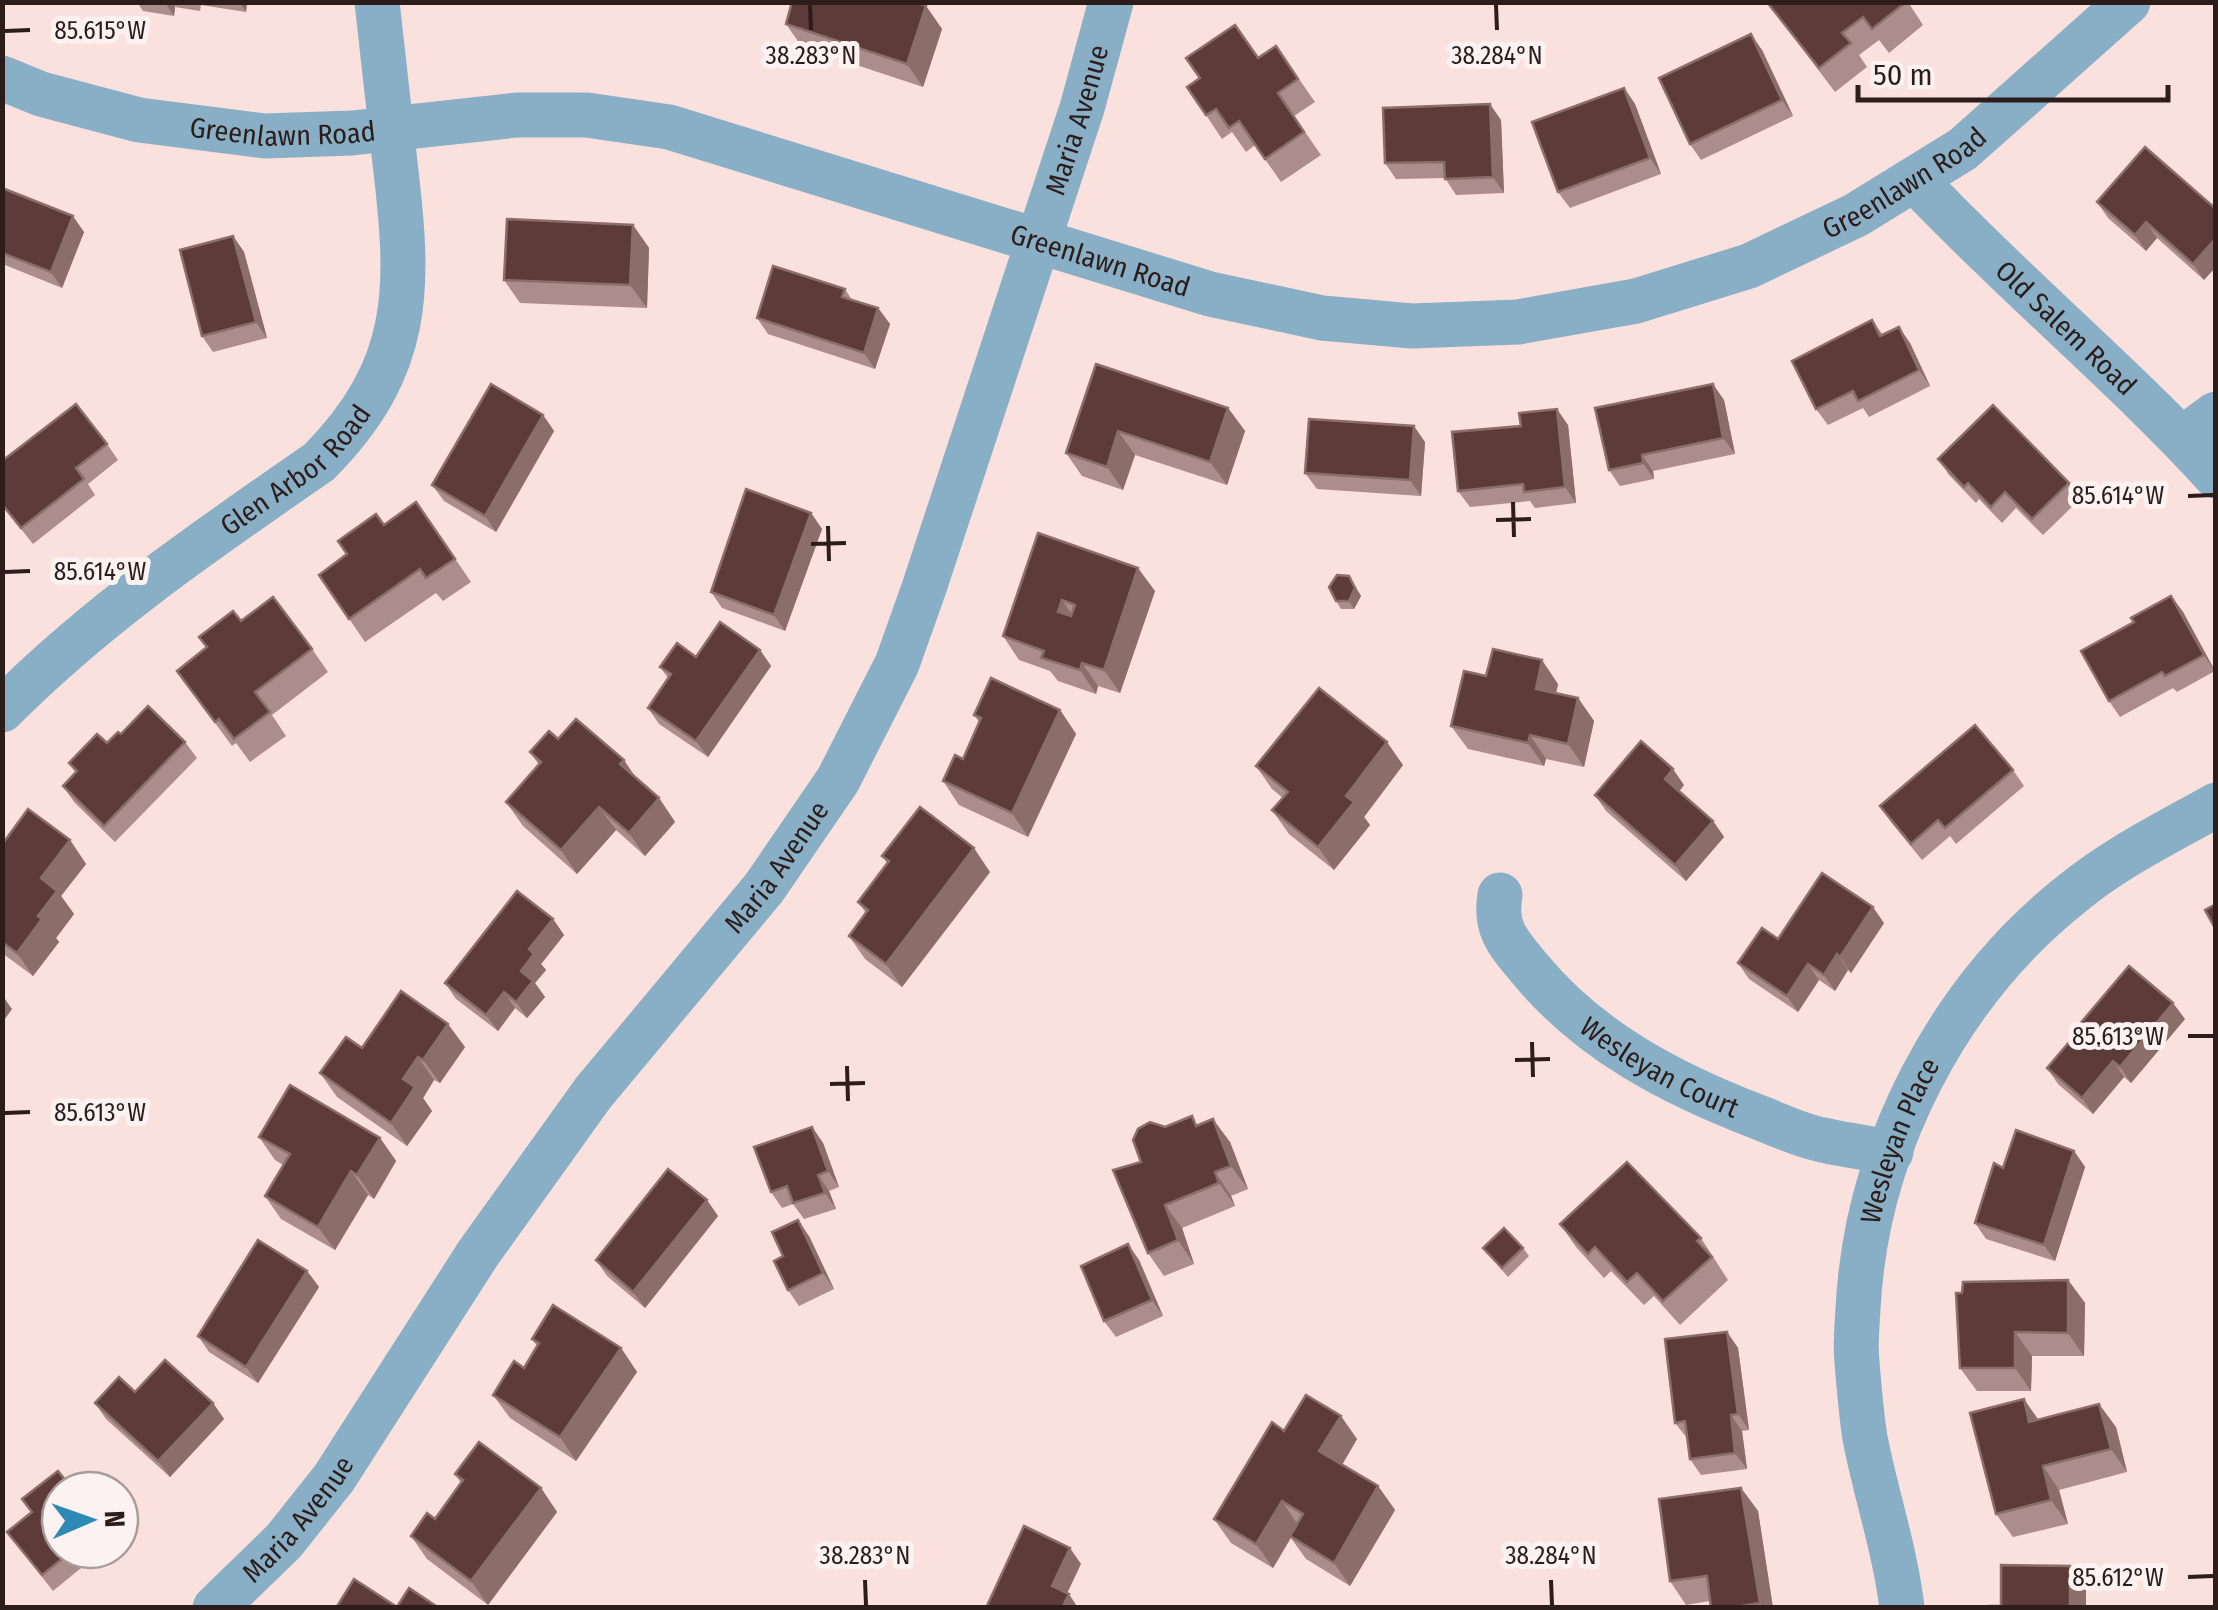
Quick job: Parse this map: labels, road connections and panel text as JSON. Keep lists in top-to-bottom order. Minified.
{"streets":{"street":["Maria Avenue","Greenlawn Road","Old Salem Road","Glen Arbor Road","Wesleyan Court","Wesleyan Place"]},"crossings":[["Maria Avenue","Greenlawn Road"],["Greenlawn Road","Old Salem Road"],["Greenlawn Road","Glen Arbor Road"],["Wesleyan Court","Wesleyan Place"]],"scale_bar":"50 m","north":"right","coordinates":["85.615°W","38.283°N","38.284°N","85.614°W","85.613°W","85.612°W"]}
